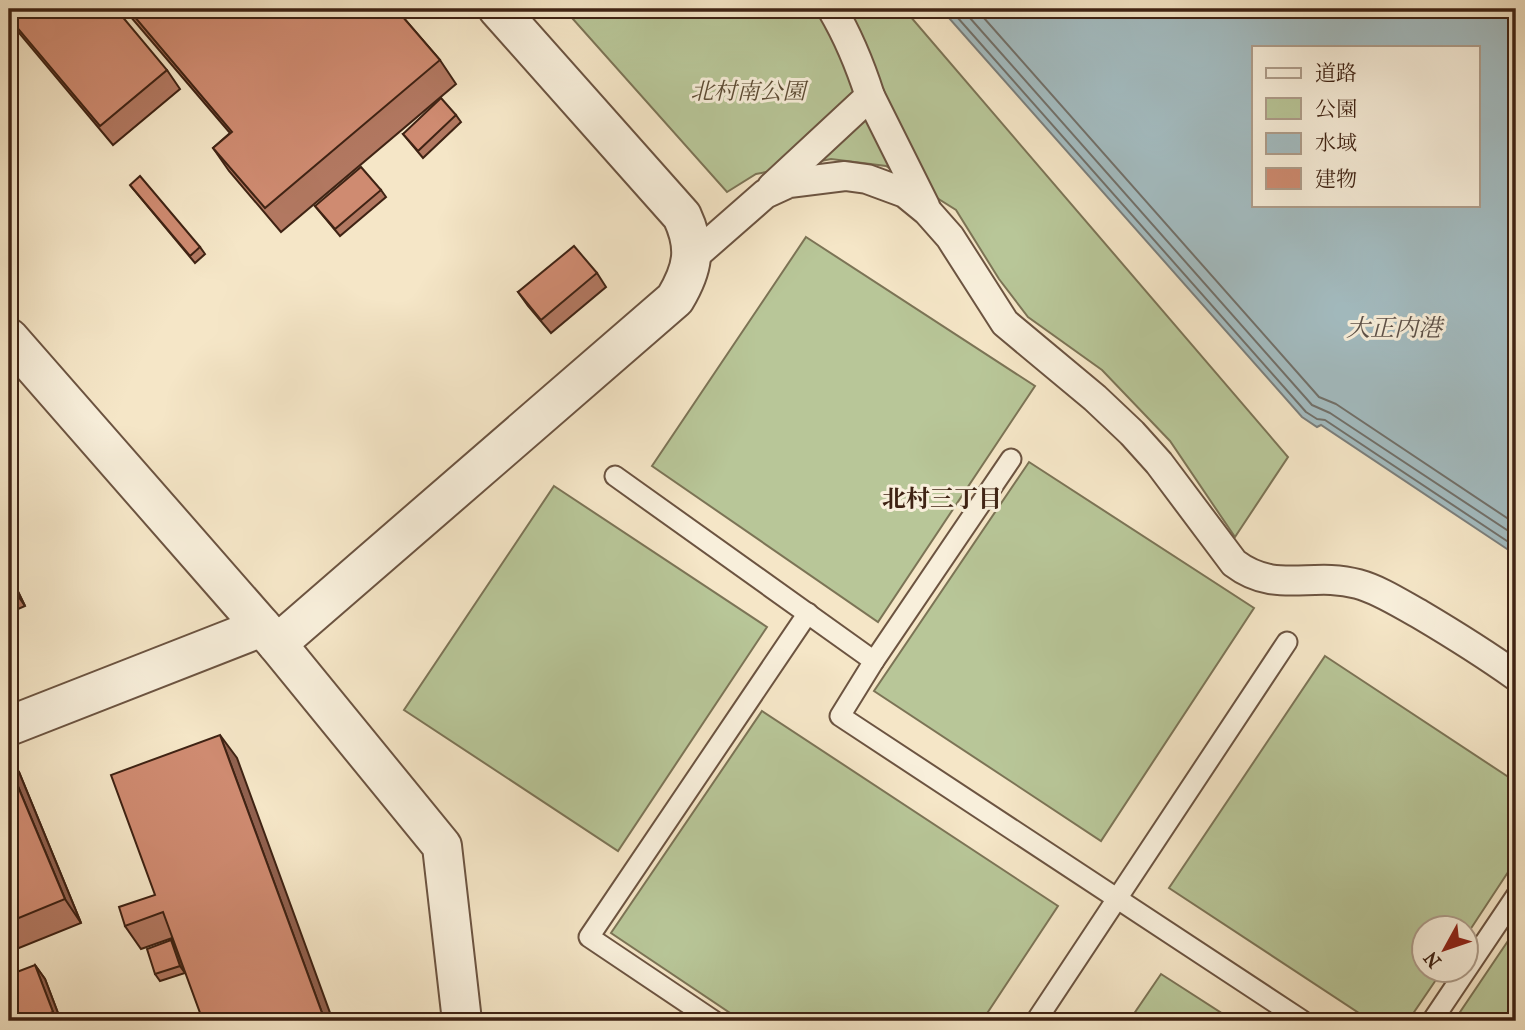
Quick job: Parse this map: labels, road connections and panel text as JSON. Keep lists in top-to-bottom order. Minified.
{"districts":["北村三丁目"],"water":["大正内港"],"parks":["北村南公園"],"legend":["道路","公園","水域","建物"],"north":"bottom left"}
